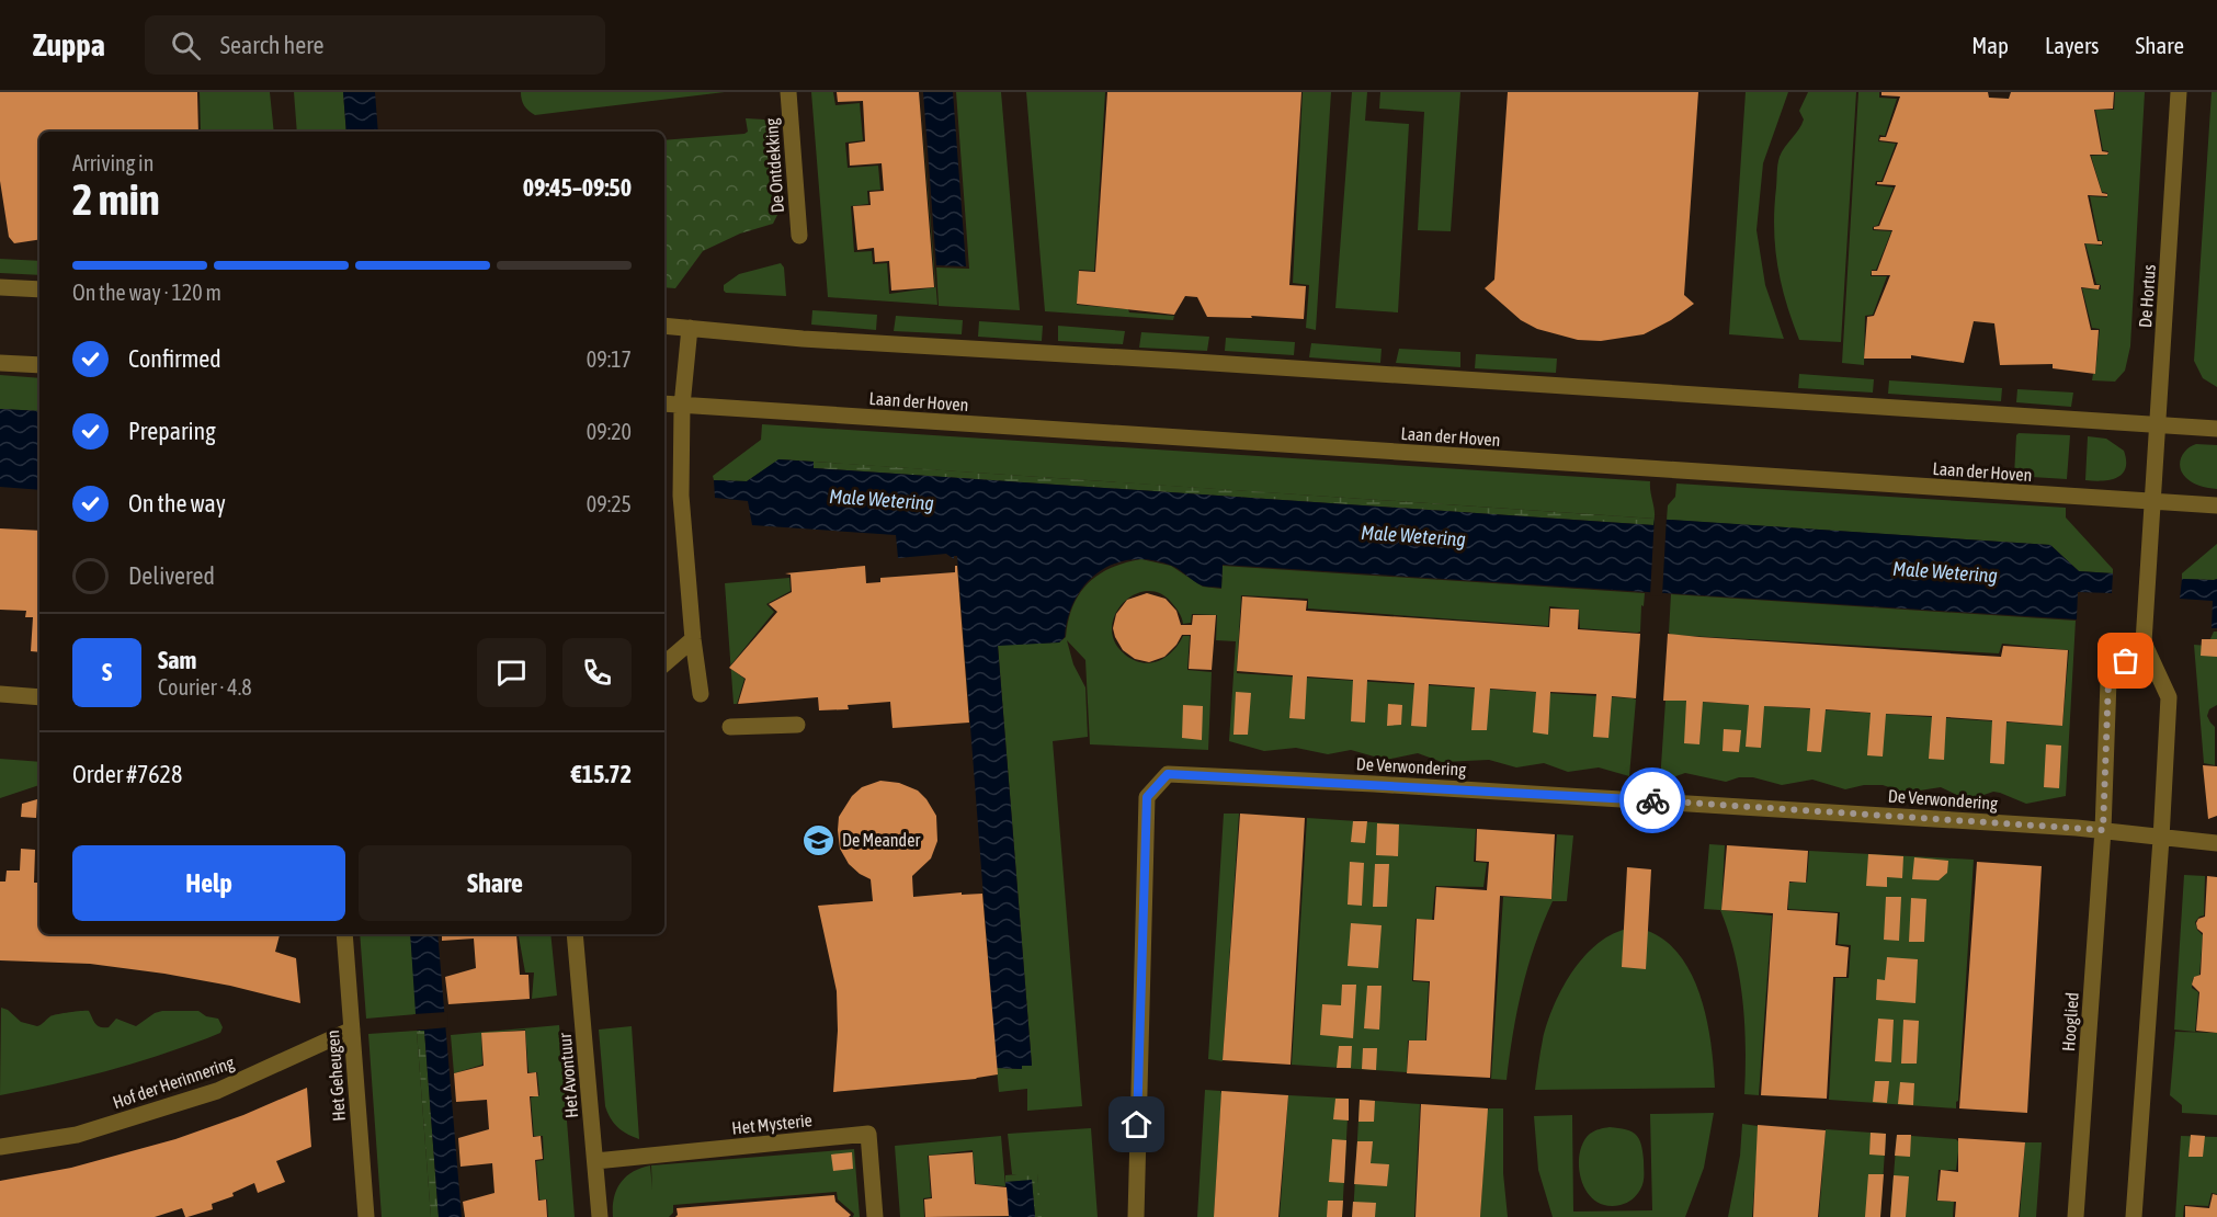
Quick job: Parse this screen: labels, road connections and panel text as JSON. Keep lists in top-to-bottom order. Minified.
{"streets":{"street":["De Ontdekking","De Hortus","Laan der Hoven","De Verwondering","Hooglied","Het Geheugen","Het Avontuur","Hof der Herinnering","Het Mysterie"]},"crossings":[["De Hortus","Laan der Hoven"],["De Verwondering","Hooglied"],["Het Geheugen","Hof der Herinnering"],["Het Avontuur","Het Mysterie"]],"water":["Male Wetering"],"places":{"school or university":["De Meander"]},"page":{"header":"Zuppa","search":"Search here","nav":["Map","Layers","Share"],"heading":["2 min","Arriving in","09:45–09:50"],"panel":["Sam","Courier · 4.8","Order #7628","€15.72"],"bar":"On the way · 120 m","list":[["Confirmed","09:17"],["Preparing","09:20"],["On the way","09:25"],"Delivered"],"round":"S","buttons":["Help","Share"]}}
